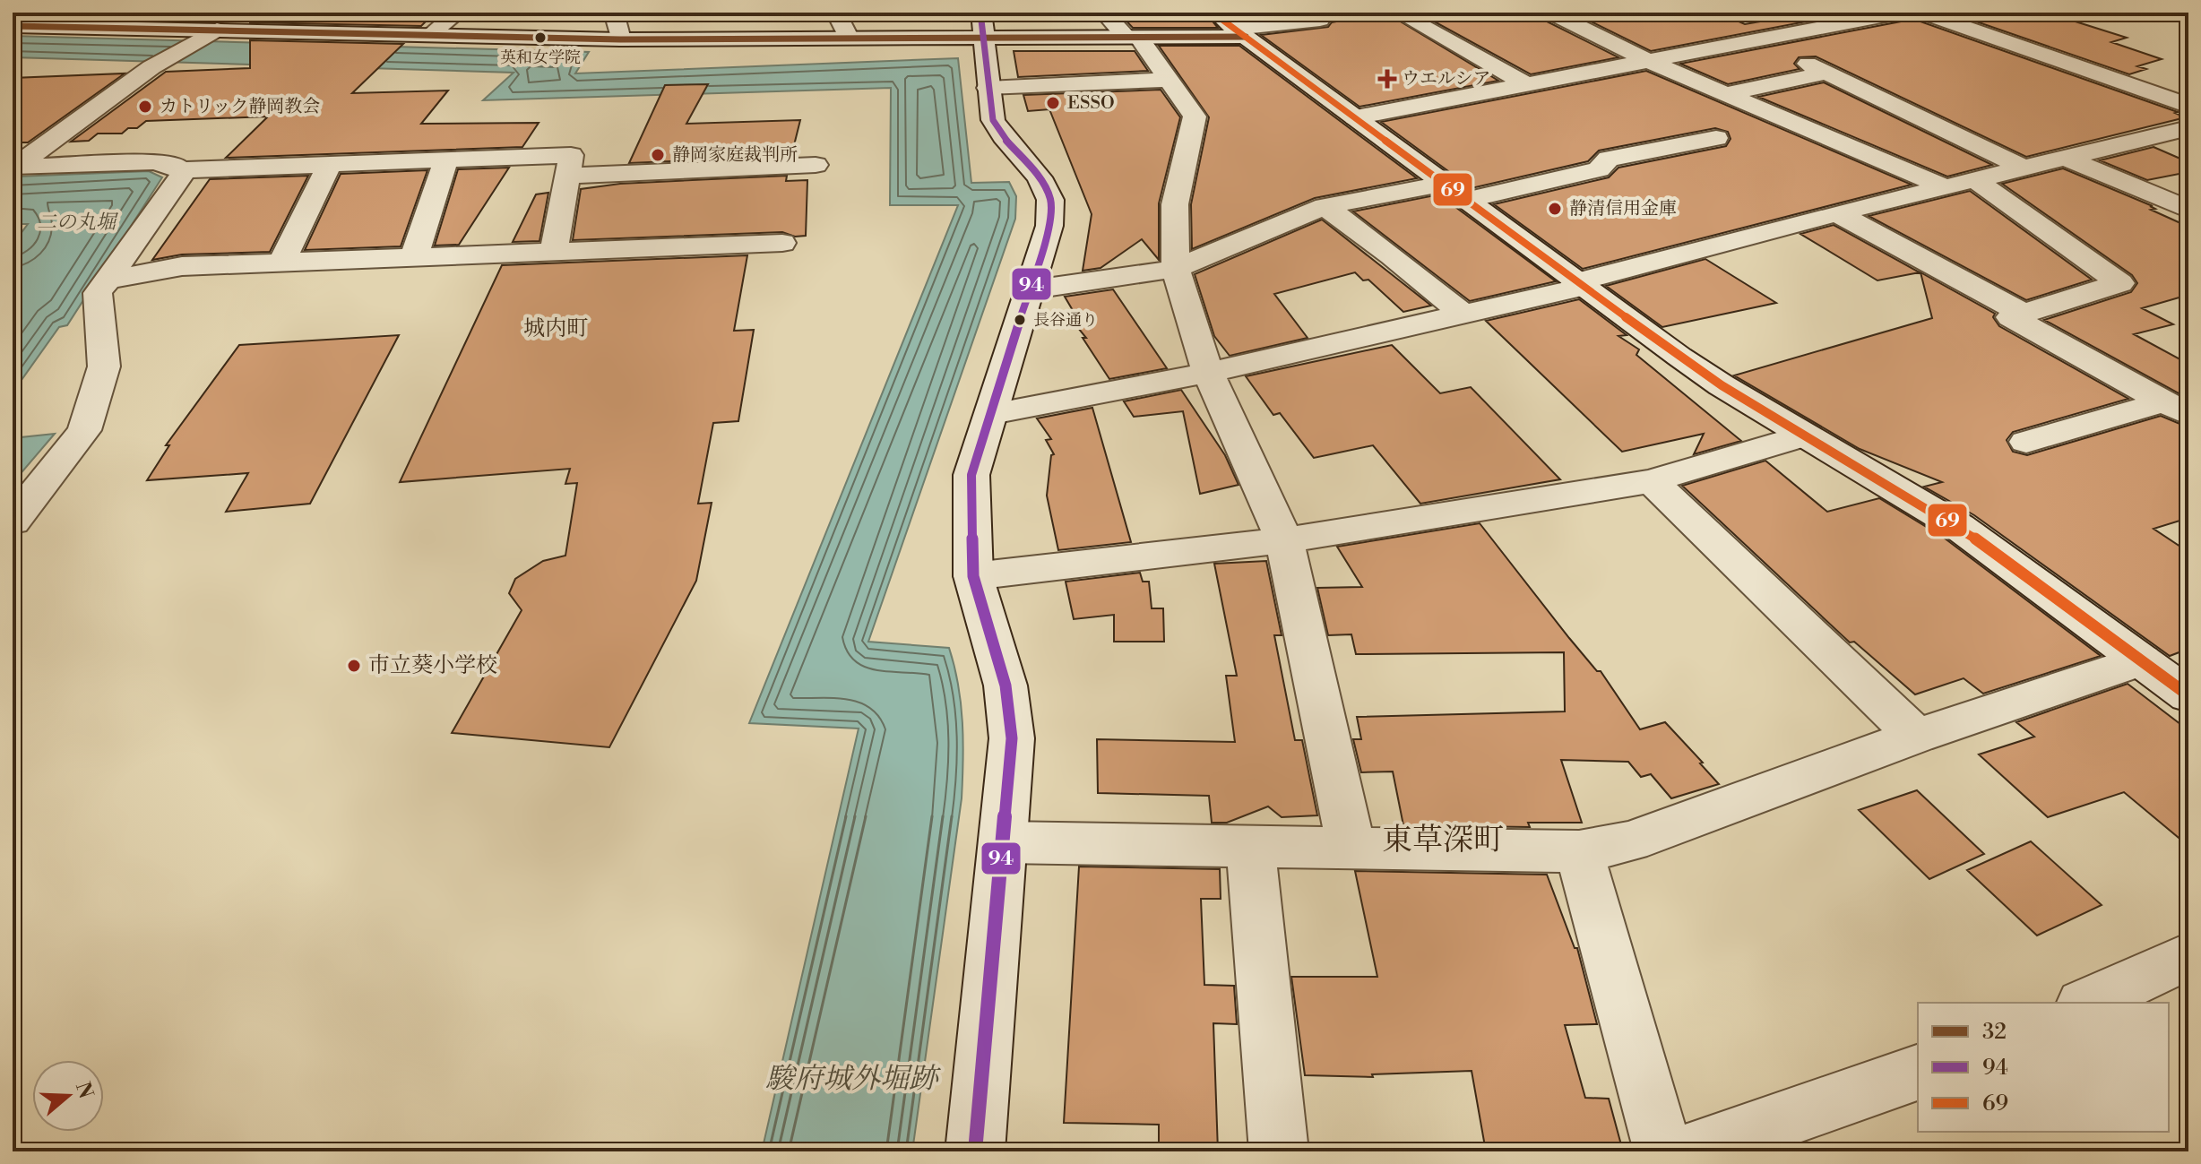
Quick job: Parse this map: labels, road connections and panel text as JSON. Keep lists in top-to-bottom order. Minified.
{"districts":["城内町","東草深町"],"water":["二の丸堀","駿府城外堀跡"],"places":{"other":["英和女学院","ESSO","カトリック静岡教会","静岡家庭裁判所","静清信用金庫","長谷通り","市立葵小学校"],"health":["ウエルシア"]},"lines":["transit line 94","transit line 69","transit line 32"],"legend":["32","94","69"],"north":"right"}
